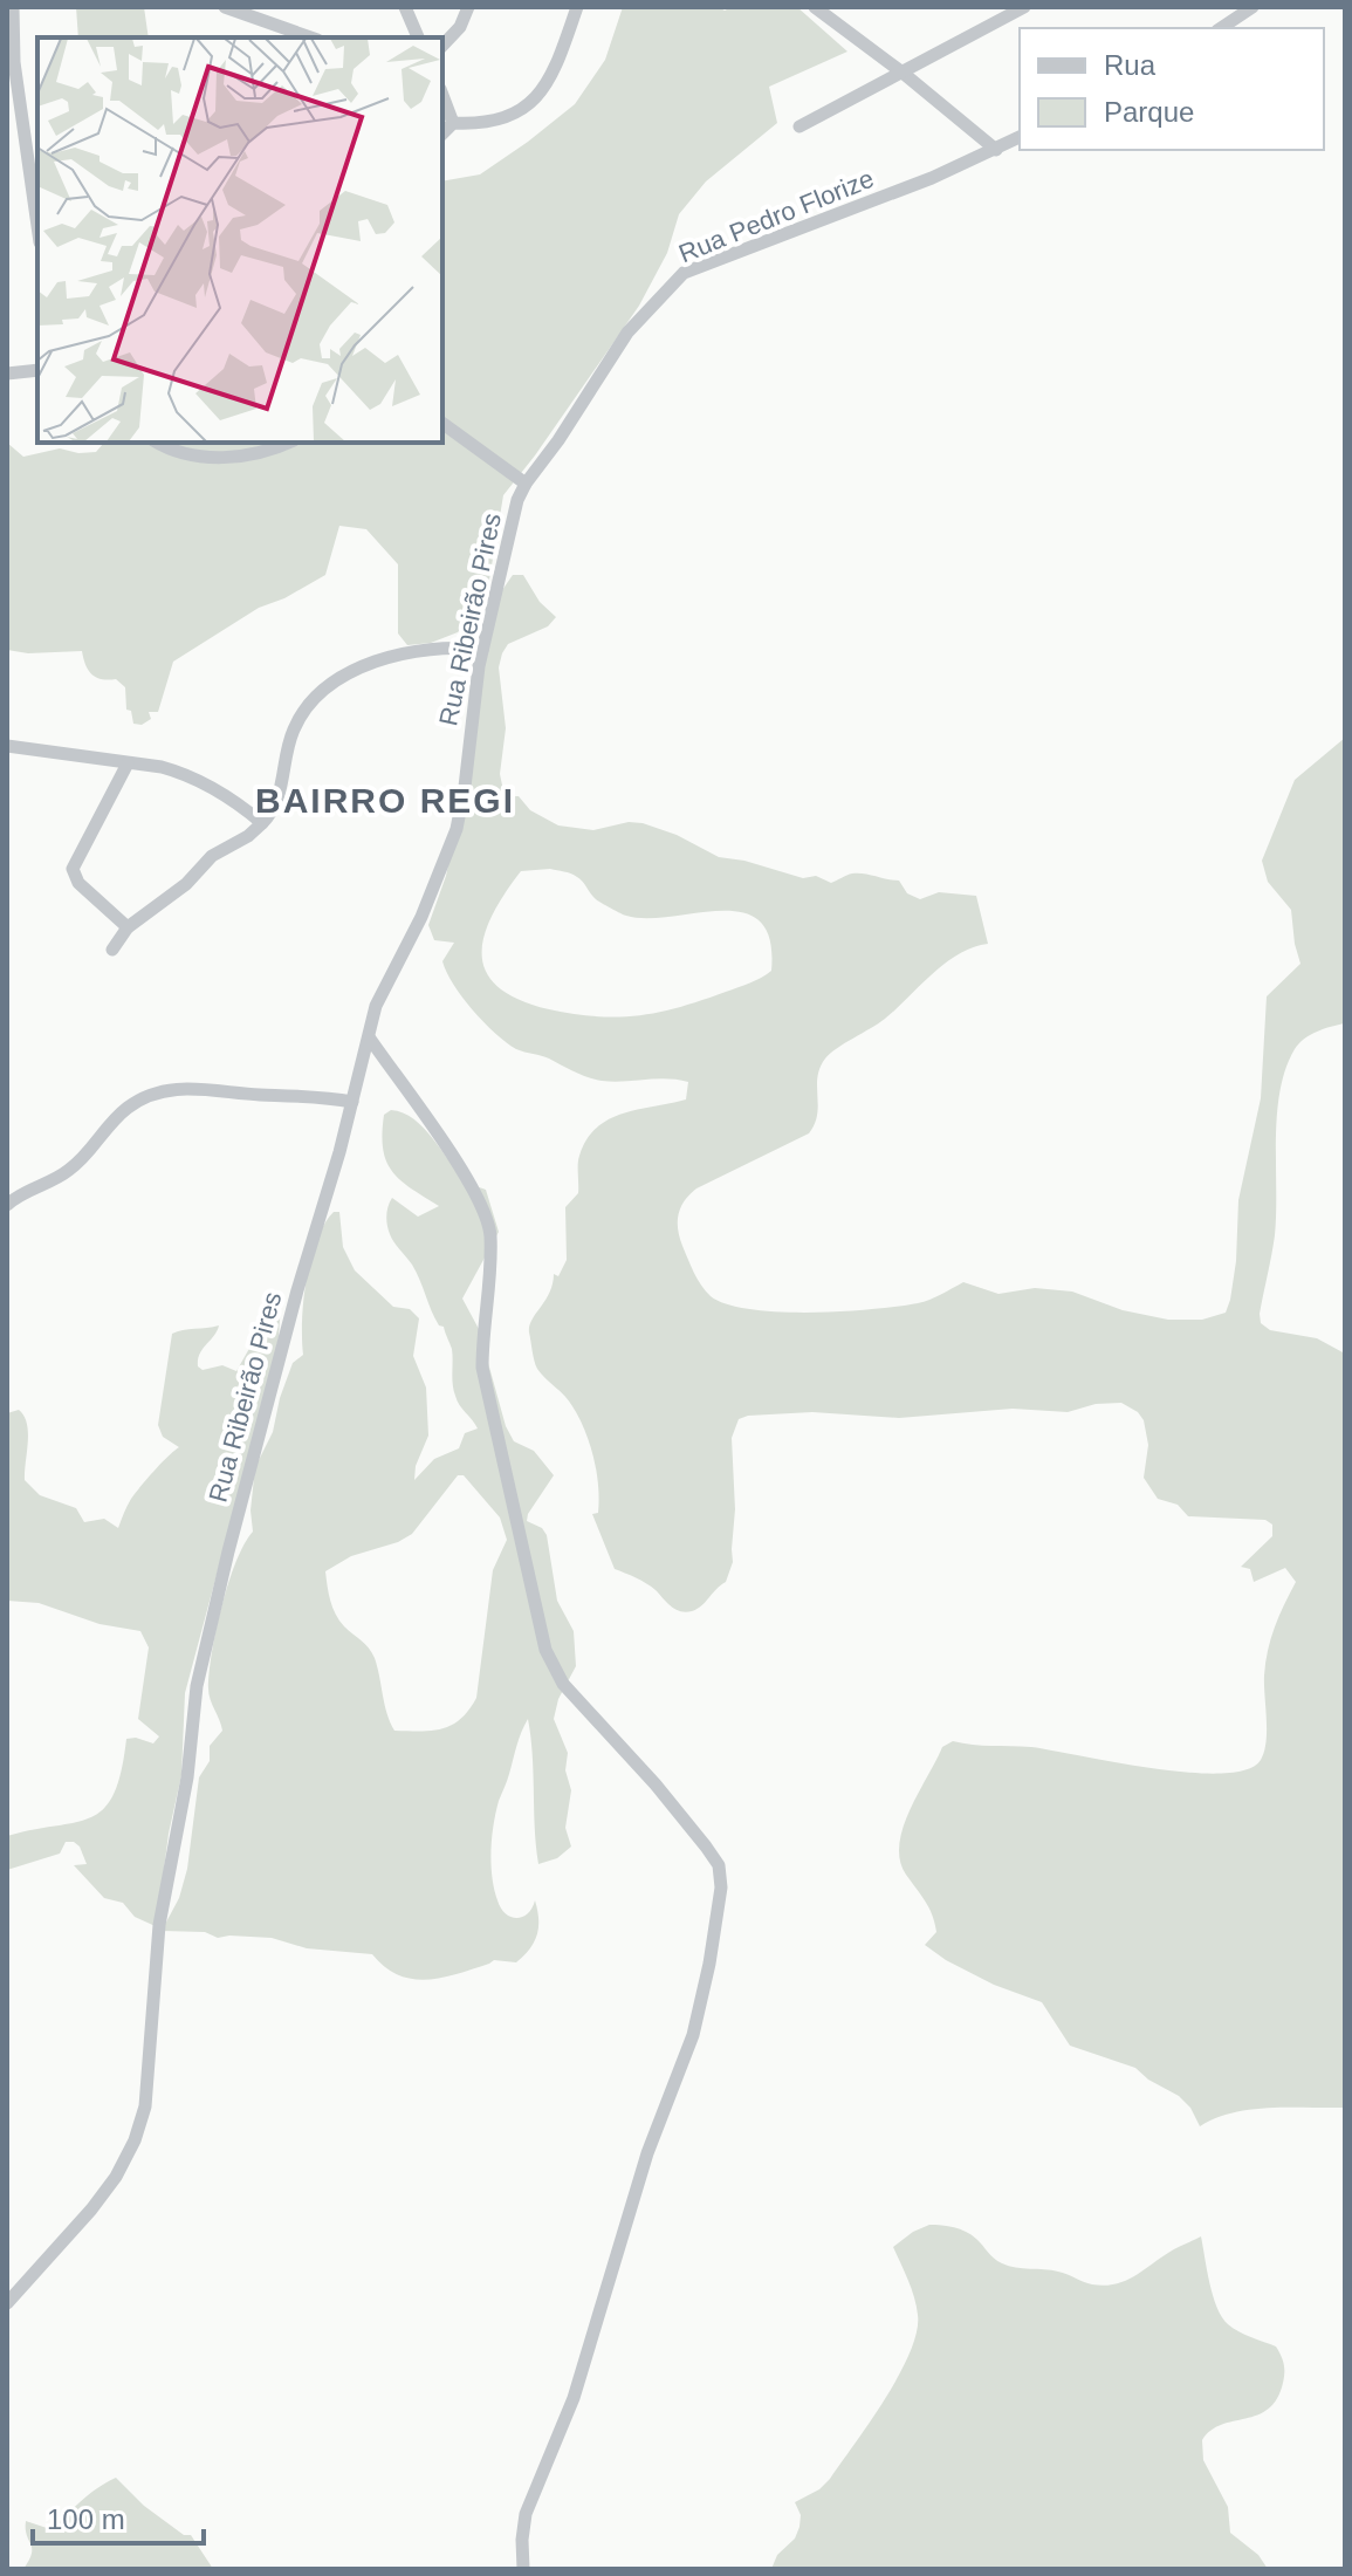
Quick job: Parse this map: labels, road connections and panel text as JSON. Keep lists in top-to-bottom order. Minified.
{"streets":{"street":["Rua Pedro Florize","Rua Ribeirão Pires"]},"crossings":[["Rua Pedro Florize","Rua Ribeirão Pires"]],"districts":["BAIRRO REGI"],"legend":["Rua","Parque"],"scale_bar":"100 m"}
